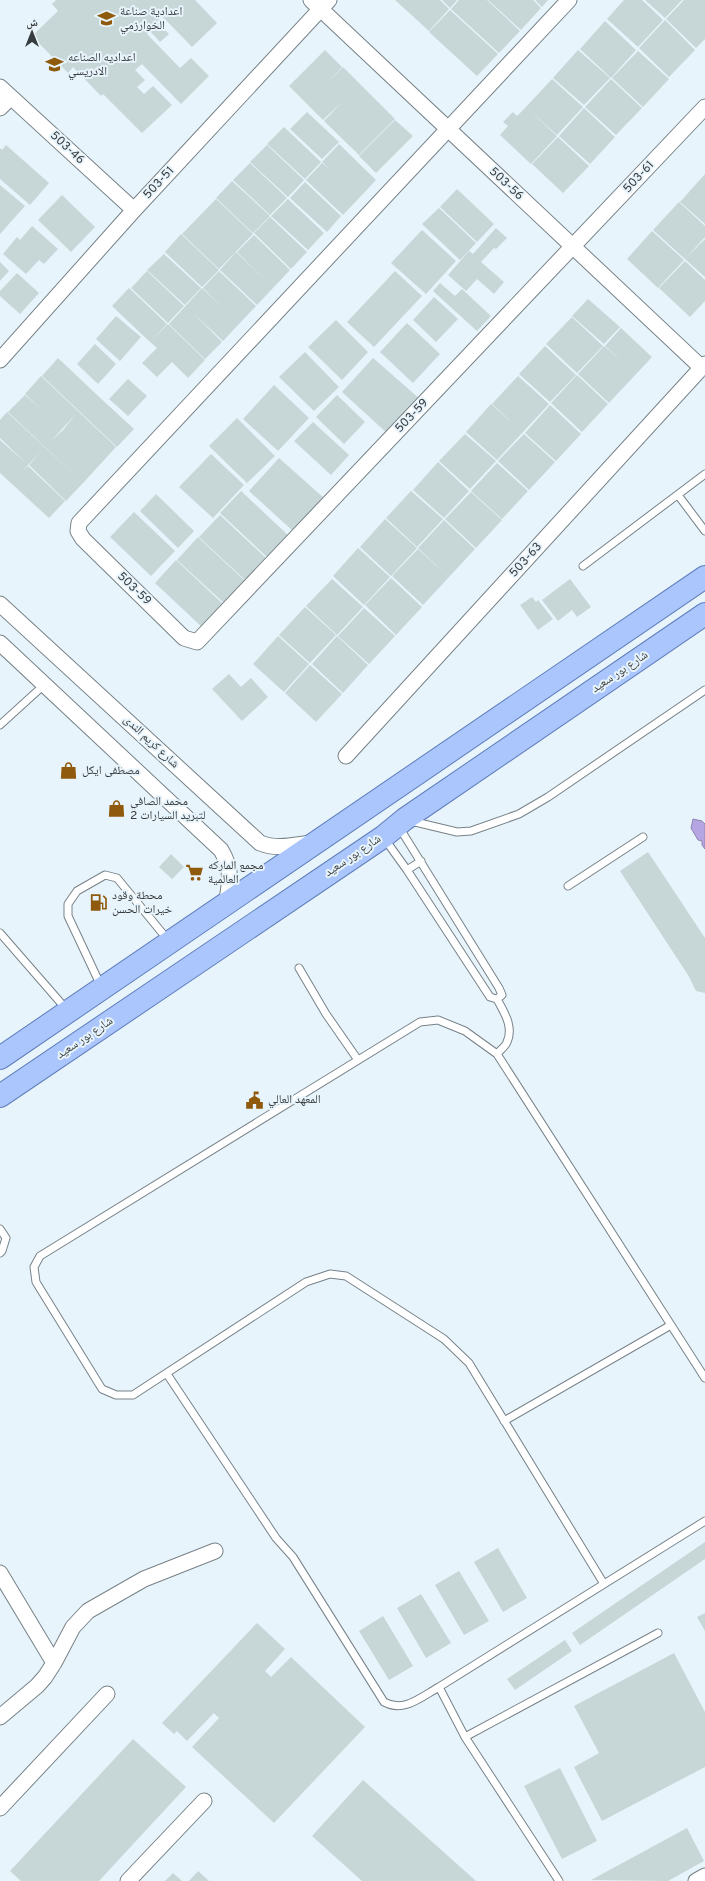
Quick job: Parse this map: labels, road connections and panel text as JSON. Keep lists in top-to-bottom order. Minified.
{"streets":{"main road":["شارع بور سعيد"],"street":["503-46","503-61","503-51","503-56","503-59","503-63","شارع كريم الندى"]},"crossings":[["503-46","503-51"],["503-61","503-56"],["503-61","503-59"],["503-51","503-56"],["503-56","503-59"],["503-56","503-63"]],"places":{"school or university":["اعدادية صناعة الخوارزمي","اعداديه الصناعه الادريسي"],"shop":["مصطفى ايكل","محمد الصافي لتبريد السيارات 2"],"supermarket":["مجمع الماركه العالمية"],"fuel station":["محطة وقود خيرات الحسن"],"public building":["المعهد العالي"]},"north":"top"}
